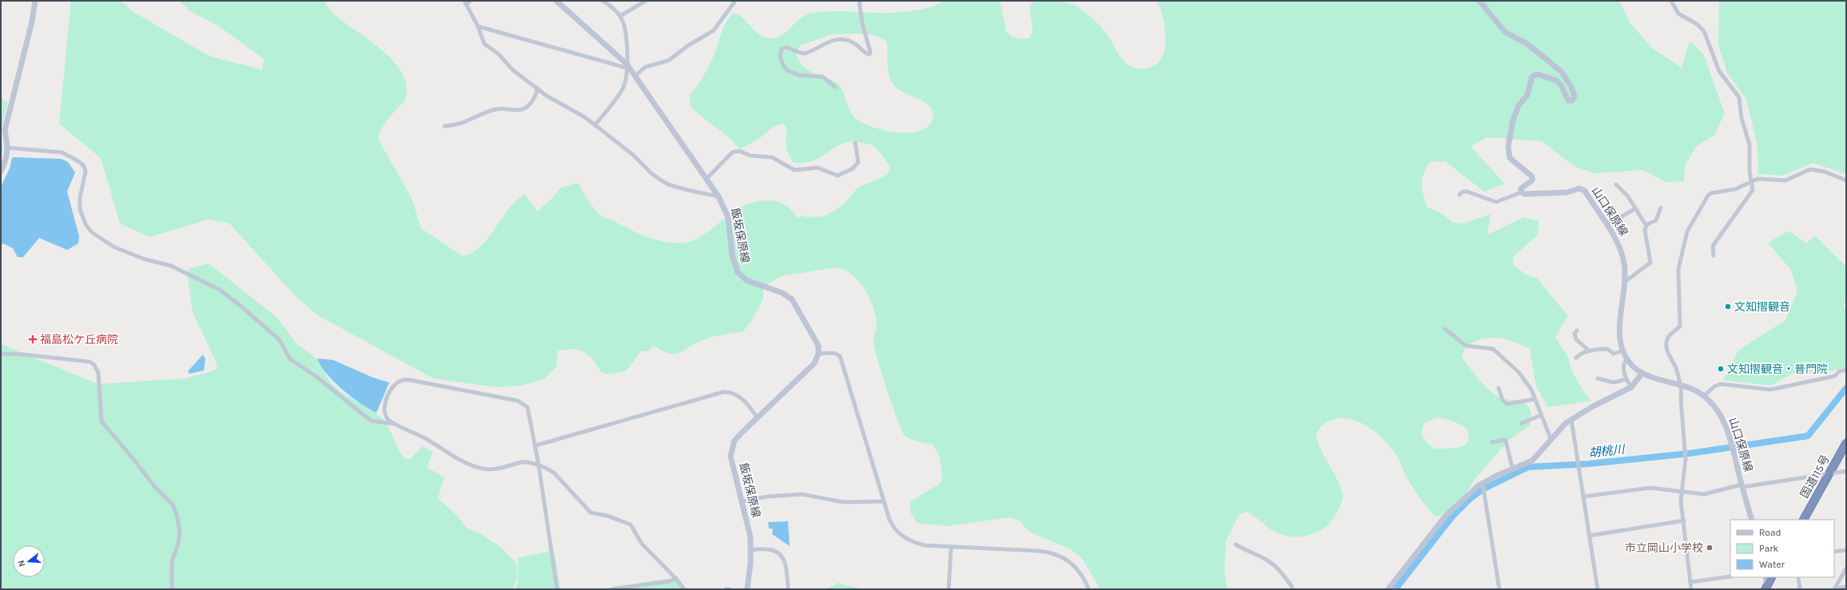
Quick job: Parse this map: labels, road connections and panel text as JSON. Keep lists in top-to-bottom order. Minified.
{"streets":{"highway":["国道115号"],"main road":["山口保原線","飯坂保原線"]},"water":["胡桃川"],"places":{"other":["文知摺観音","文知摺観音・普門院","市立岡山小学校"],"health":["福島松ケ丘病院"]},"legend":["Road","Park","Water"],"north":"left"}
